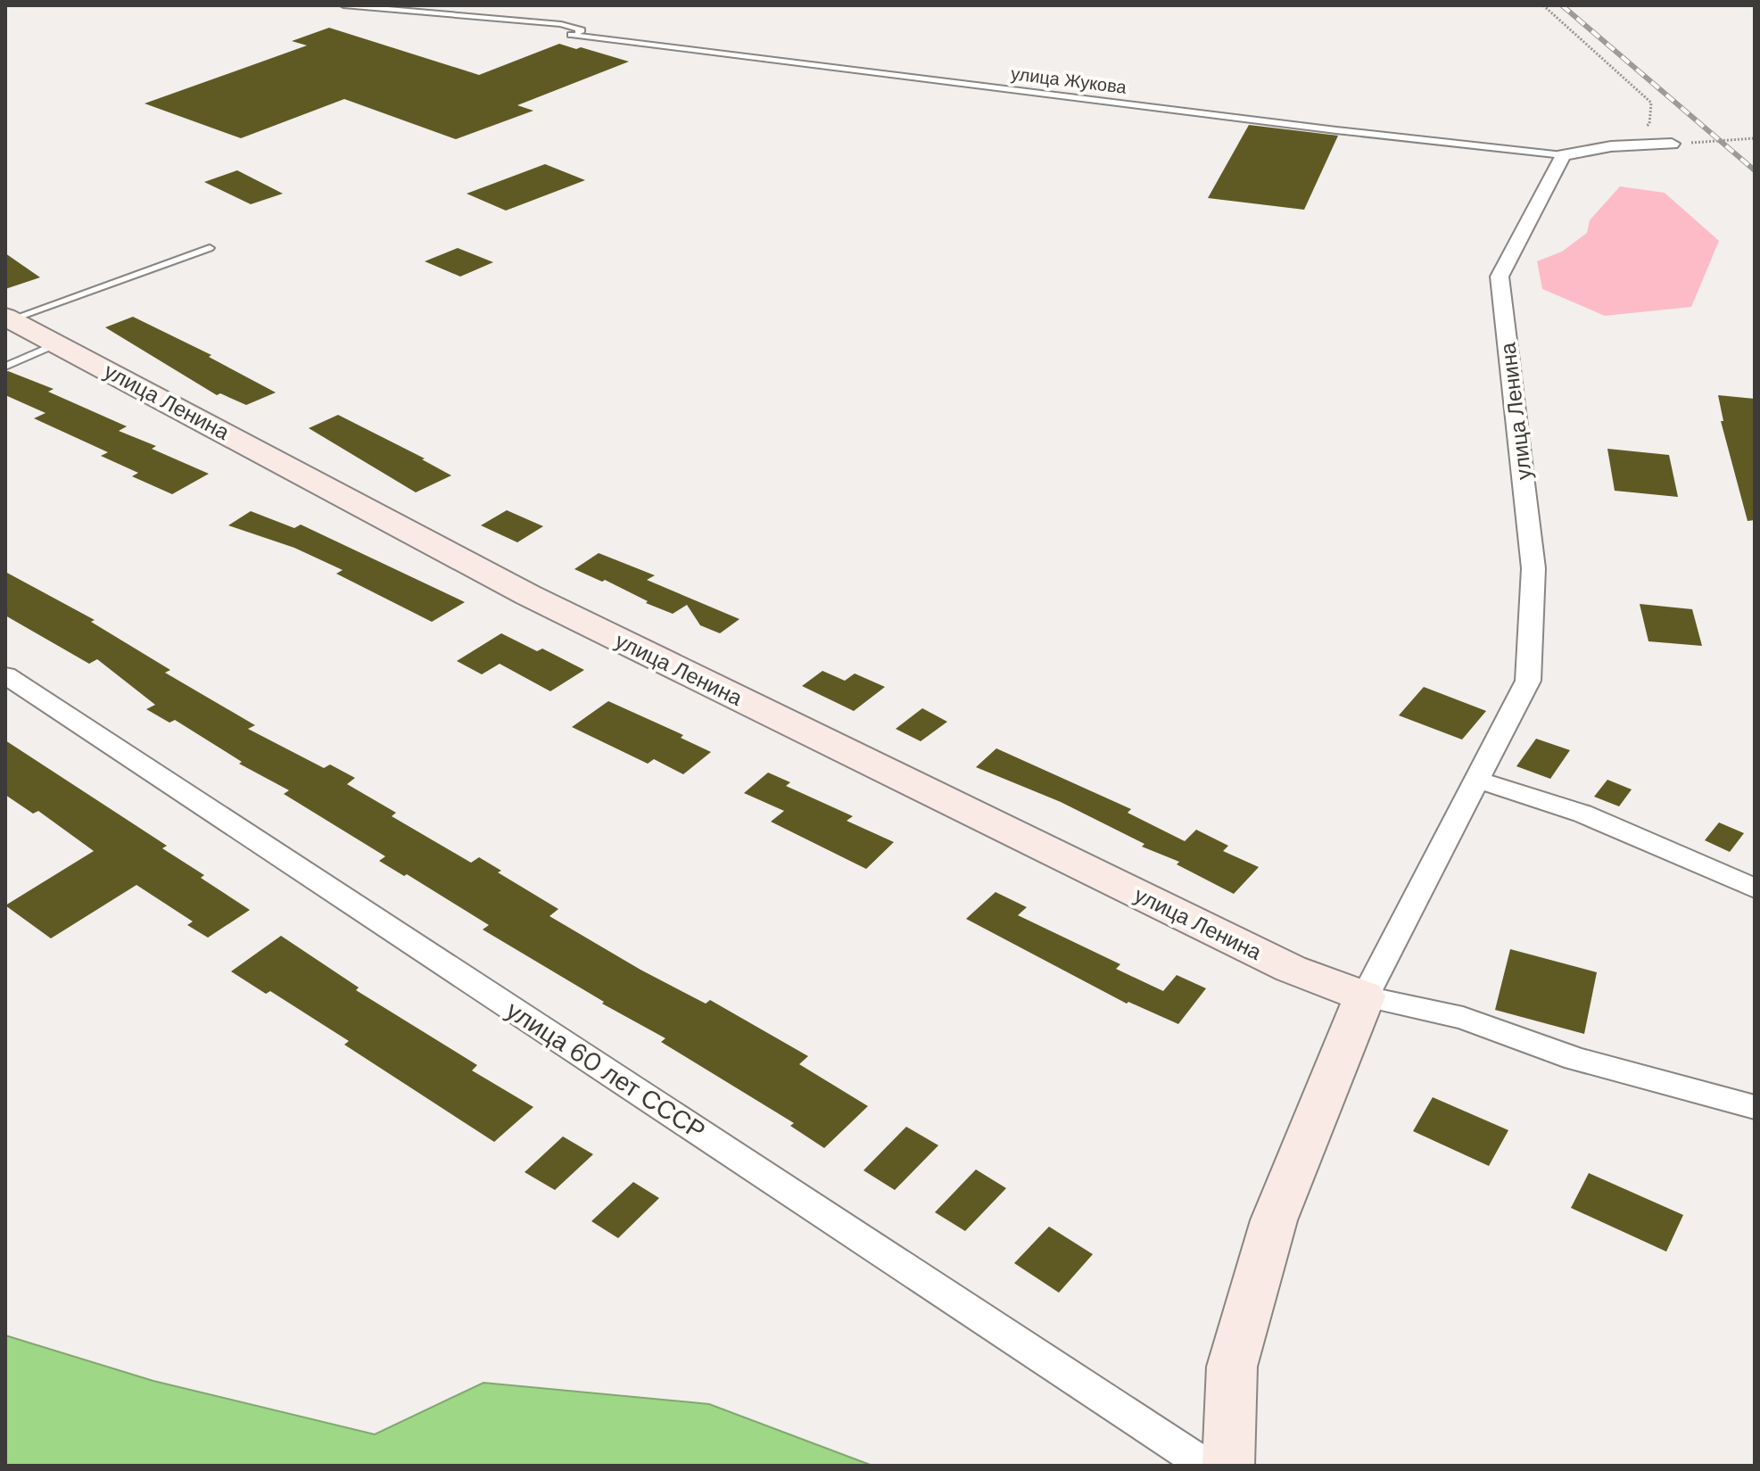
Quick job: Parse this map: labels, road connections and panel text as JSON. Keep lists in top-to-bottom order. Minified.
{"streets":{"street":["улица Ленина","улица 60 лет СССР"],"lane":["улица Жукова"]},"crossings":[["улица Жукова","улица Ленина"]]}
